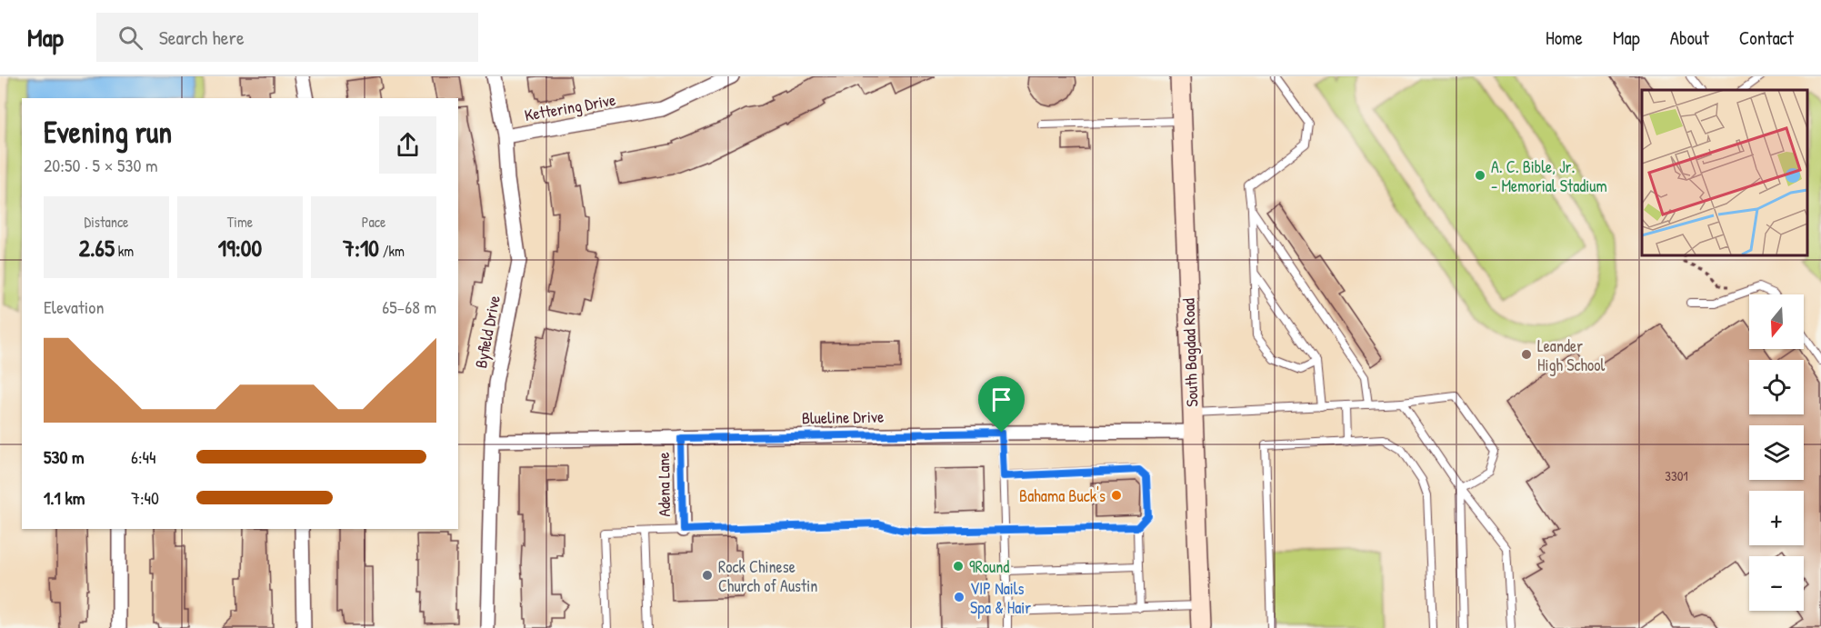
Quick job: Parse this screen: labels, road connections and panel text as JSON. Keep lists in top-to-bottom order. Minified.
{"streets":{"main road":["South Bagdad Road"],"street":["Kettering Drive","Byfield Drive","Blueline Drive","Adena Lane"]},"crossings":[["Kettering Drive","Byfield Drive"],["Byfield Drive","Blueline Drive"],["South Bagdad Road","Blueline Drive"],["Blueline Drive","Adena Lane"]],"places":["A. C. Bible, Jr. - Memorial Stadium","Leander High School","Bahama Buck's","9Round","Rock Chinese Church of Austin","VIP Nails Spa & Hair"],"house_numbers":["3301"],"north":"bottom","page":{"header":"Map","search":"Search here","nav":["Home","Map","About","Contact"],"heading":["Evening run","20:50 · 5 × 530 m"],"stats":[["Distance","2.65 km"],["Time","19:00"],["Pace","7:10 /km"]],"chart":["Elevation","65–68 m"],"map_buttons":["+","−"],"list":[{"name":"530 m","note":"6:44"},{"name":"1.1 km","note":"7:40"}]}}
